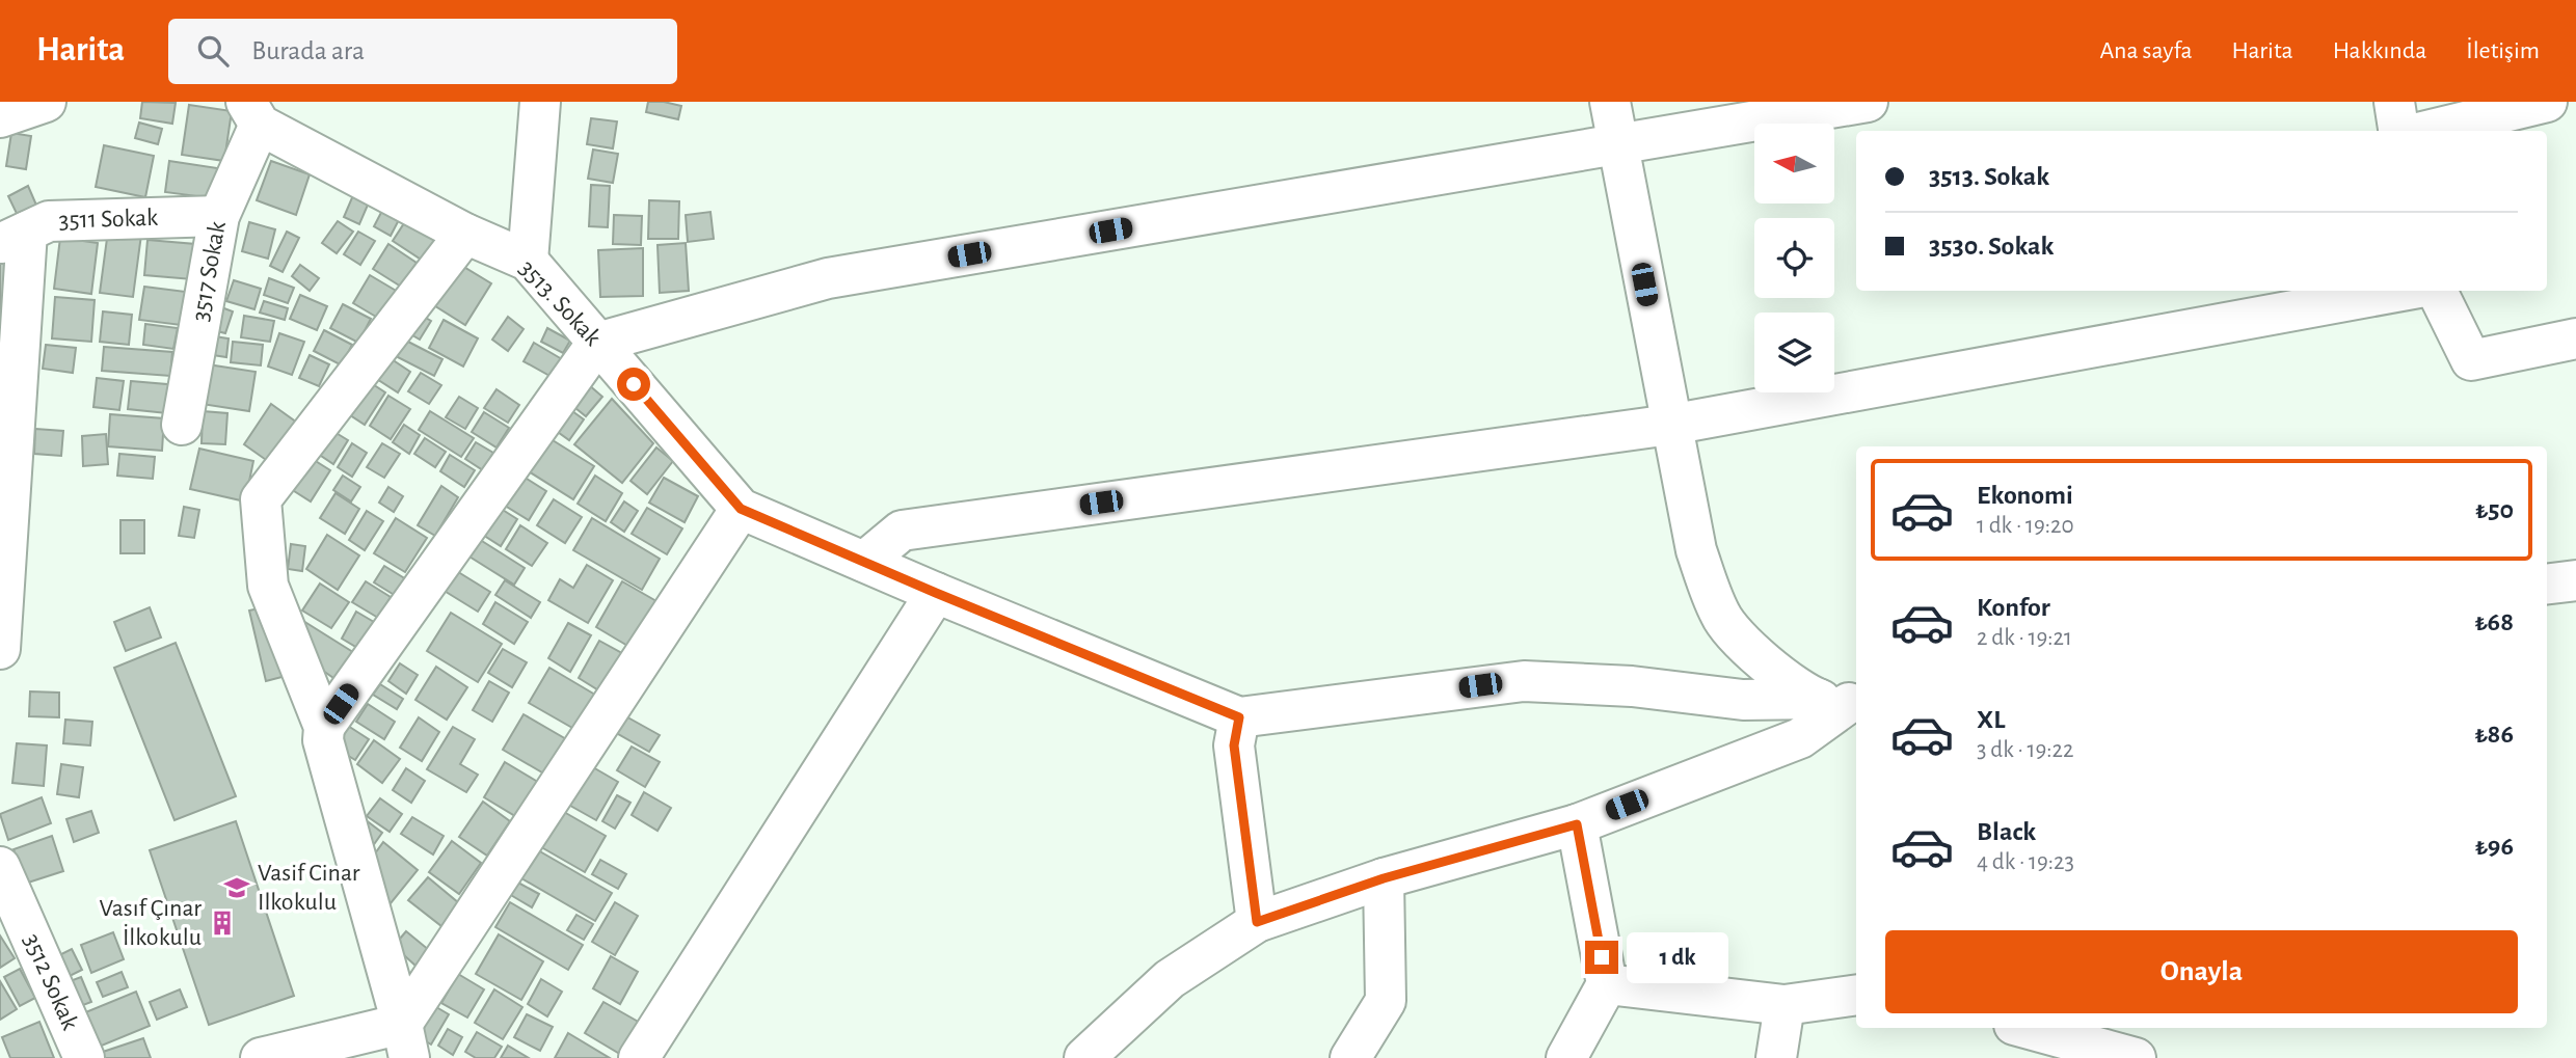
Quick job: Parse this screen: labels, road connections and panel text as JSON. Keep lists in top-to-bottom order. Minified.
{"streets":{"street":["3511 Sokak","3517 Sokak","3513. Sokak","3512 Sokak"]},"crossings":[["3511 Sokak","3517 Sokak"],["3517 Sokak","3513. Sokak"]],"places":{"school or university":["Vasif Cinar Ilkokulu"],"building":["Vasıf Çınar İlkokulu"]},"north":"left","page":{"header":"Harita","search":"Burada ara","nav":["Ana sayfa","Harita","Hakkında","İletişim"],"banner":["3513. Sokak","3530. Sokak"],"list":[{"name":"Ekonomi","note":"1 dk · 19:20","value":"₺50"},{"name":"Konfor","note":"2 dk · 19:21","value":"₺68"},{"name":"XL","note":"3 dk · 19:22","value":"₺86"},{"name":"Black","note":"4 dk · 19:23","value":"₺96"}],"buttons":"Onayla","bubble":"1 dk"}}
